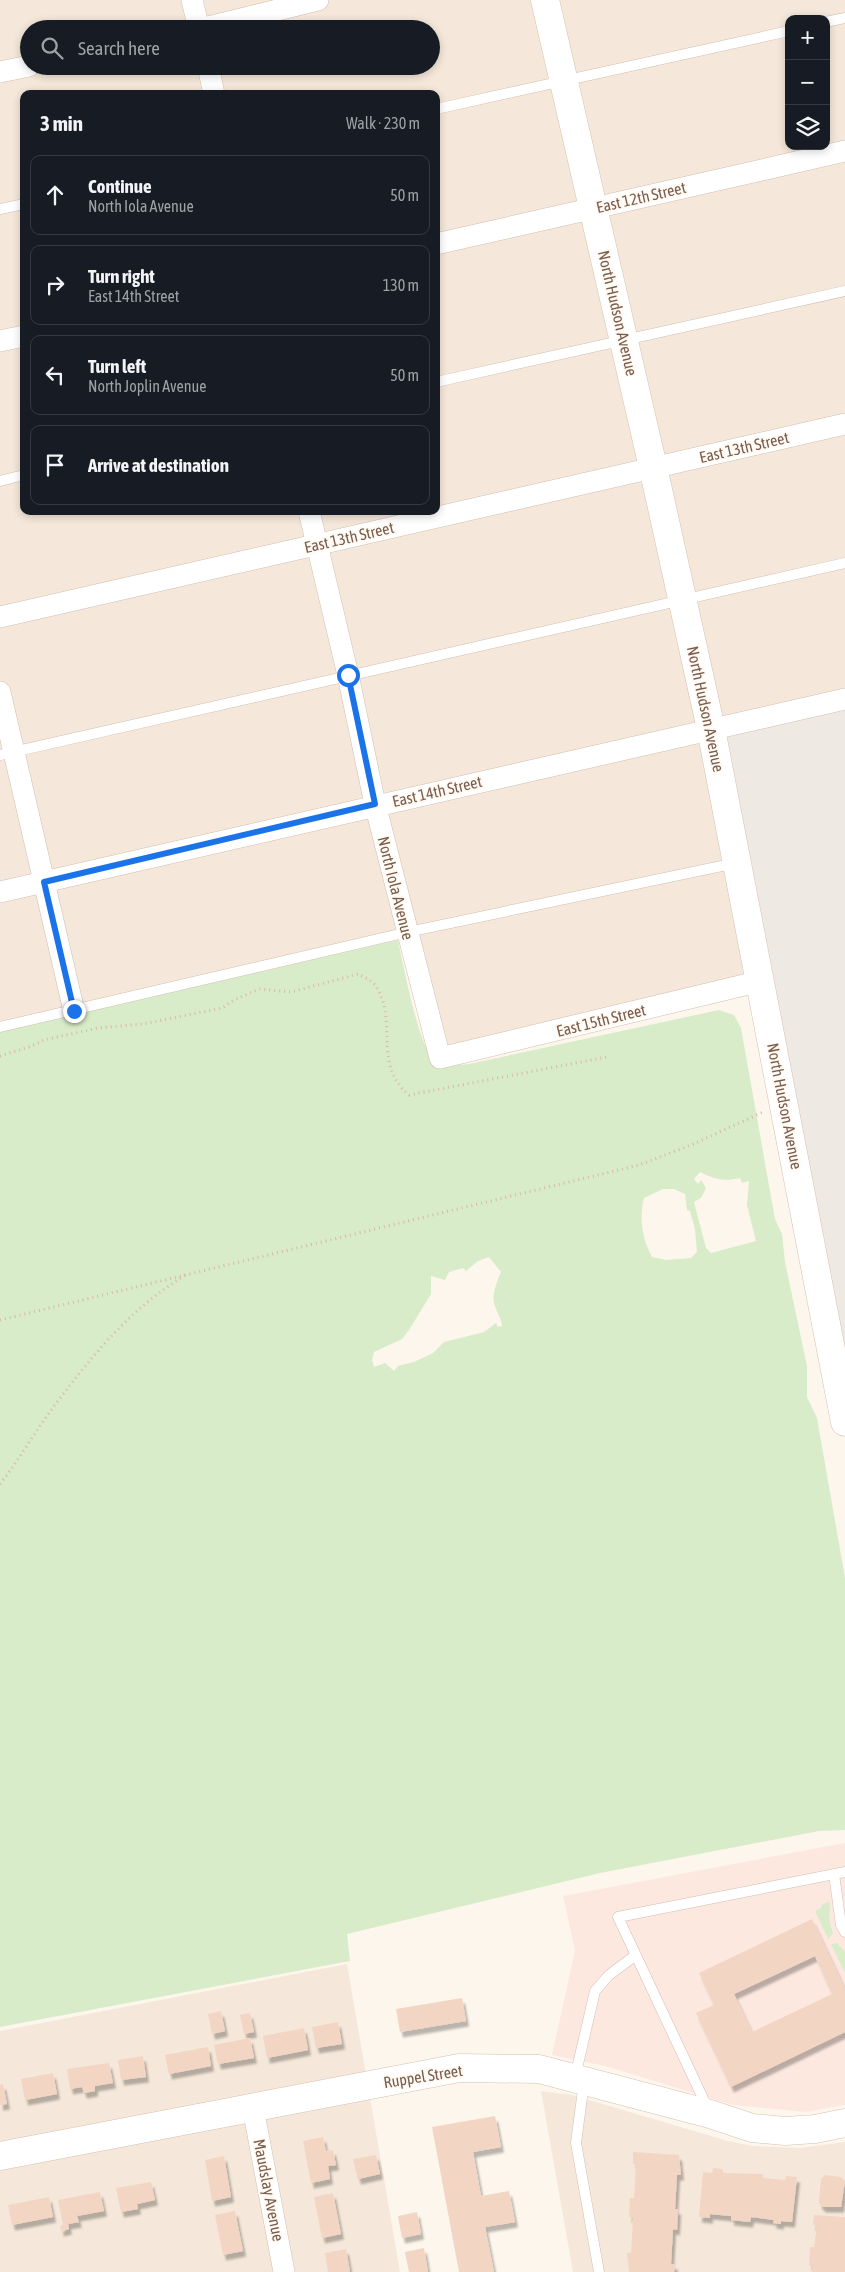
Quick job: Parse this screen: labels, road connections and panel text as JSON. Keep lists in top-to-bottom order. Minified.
{"streets":{"main road":["North Hudson Avenue","Ruppel Street"],"street":["East 12th Street","East 13th Street","East 14th Street","North Iola Avenue","East 15th Street","Maudslay Avenue"]},"crossings":[["East 12th Street","North Hudson Avenue"],["North Hudson Avenue","East 13th Street"],["North Hudson Avenue","East 14th Street"],["North Hudson Avenue","East 15th Street"],["East 13th Street","North Iola Avenue"],["East 14th Street","North Iola Avenue"],["North Iola Avenue","East 15th Street"],["Ruppel Street","Maudslay Avenue"]],"page":{"map_buttons":["+","−"],"search":"Search here","heading":["3 min","Walk · 230 m"],"list":[["Continue","North Iola Avenue","50 m"],["Turn right","East 14th Street","130 m"],["Turn left","North Joplin Avenue","50 m"],"Arrive at destination"]}}
